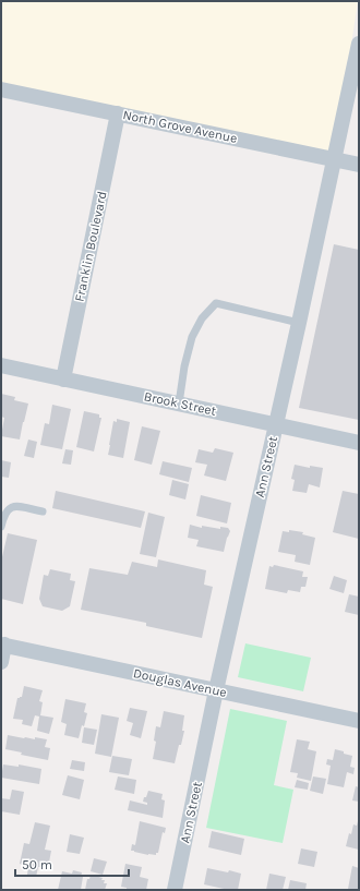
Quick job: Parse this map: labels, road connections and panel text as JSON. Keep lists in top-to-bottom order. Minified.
{"streets":{"street":["North Grove Avenue","Franklin Boulevard","Brook Street","Ann Street","Douglas Avenue"]},"crossings":[["North Grove Avenue","Franklin Boulevard"],["North Grove Avenue","Ann Street"],["Franklin Boulevard","Brook Street"],["Brook Street","Ann Street"],["Ann Street","Douglas Avenue"]],"scale_bar":"50 m"}
